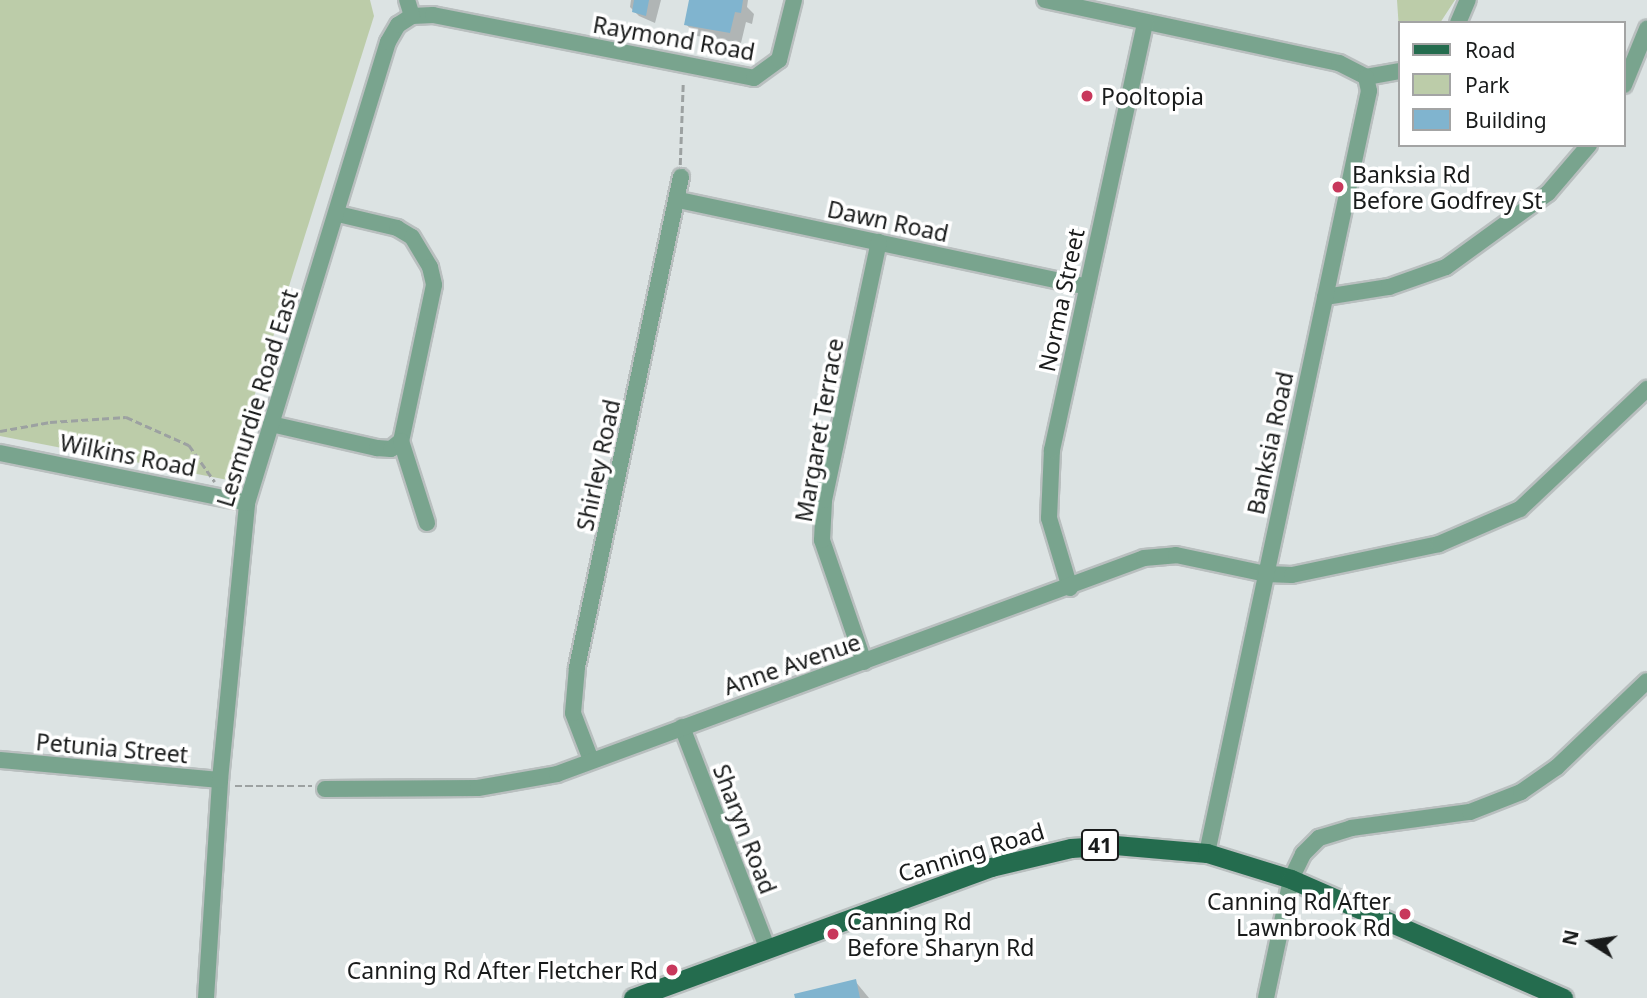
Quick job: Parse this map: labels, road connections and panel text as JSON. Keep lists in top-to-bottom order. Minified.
{"streets":{"main road":["41","Canning Road"],"street":["Raymond Road","Dawn Road","Norma Street","Lesmurdie Road East","Margaret Terrace","Banksia Road","Wilkins Road","Shirley Road","Anne Avenue","Petunia Street","Sharyn Road"]},"crossings":[["Raymond Road","Lesmurdie Road East"],["Dawn Road","Norma Street"],["Dawn Road","Margaret Terrace"],["Dawn Road","Shirley Road"],["Norma Street","Anne Avenue"],["Lesmurdie Road East","Wilkins Road"],["Lesmurdie Road East","Petunia Street"],["Margaret Terrace","Anne Avenue"],["Banksia Road","Anne Avenue"],["Banksia Road","Canning Road"],["Shirley Road","Anne Avenue"],["Anne Avenue","Sharyn Road"],["Sharyn Road","Canning Road"]],"places":["Pooltopia","Banksia Rd Before Godfrey St","Canning Rd After Lawnbrook Rd","Canning Rd Before Sharyn Rd","Canning Rd After Fletcher Rd"],"legend":["Road","Park","Building"],"north":"left"}
